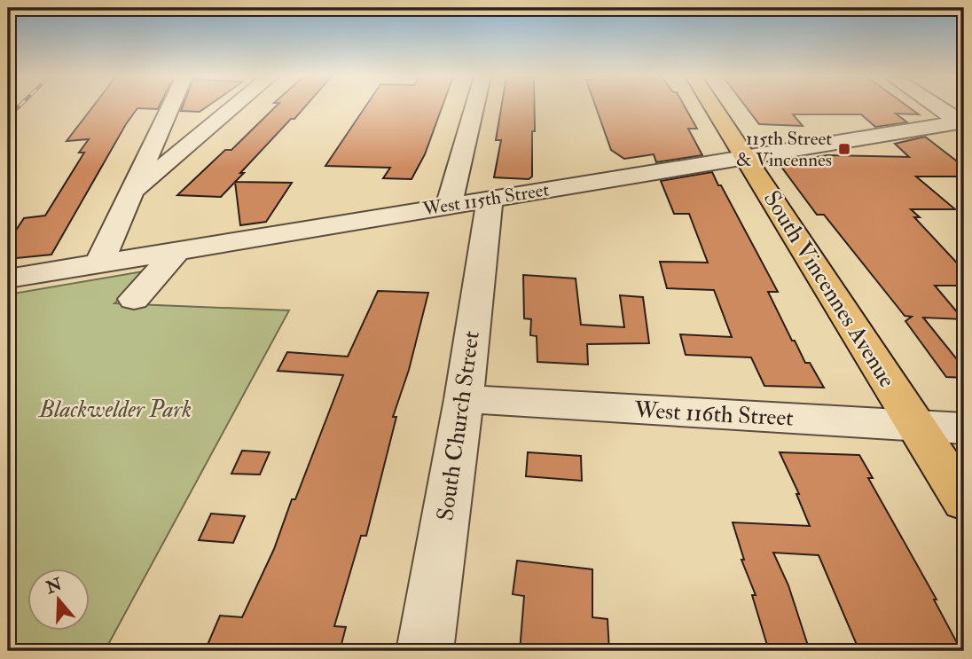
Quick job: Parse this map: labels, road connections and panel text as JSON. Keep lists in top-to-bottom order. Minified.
{"streets":{"main road":["South Vincennes Avenue"],"street":["West 115th Street","West 116th Street","South Church Street"]},"crossings":[["West 115th Street","South Vincennes Avenue"],["West 115th Street","South Church Street"],["South Vincennes Avenue","West 116th Street"],["West 116th Street","South Church Street"]],"parks":["Blackwelder Park"],"places":{"transit":["115th Street & Vincennes"]},"north":"top"}
